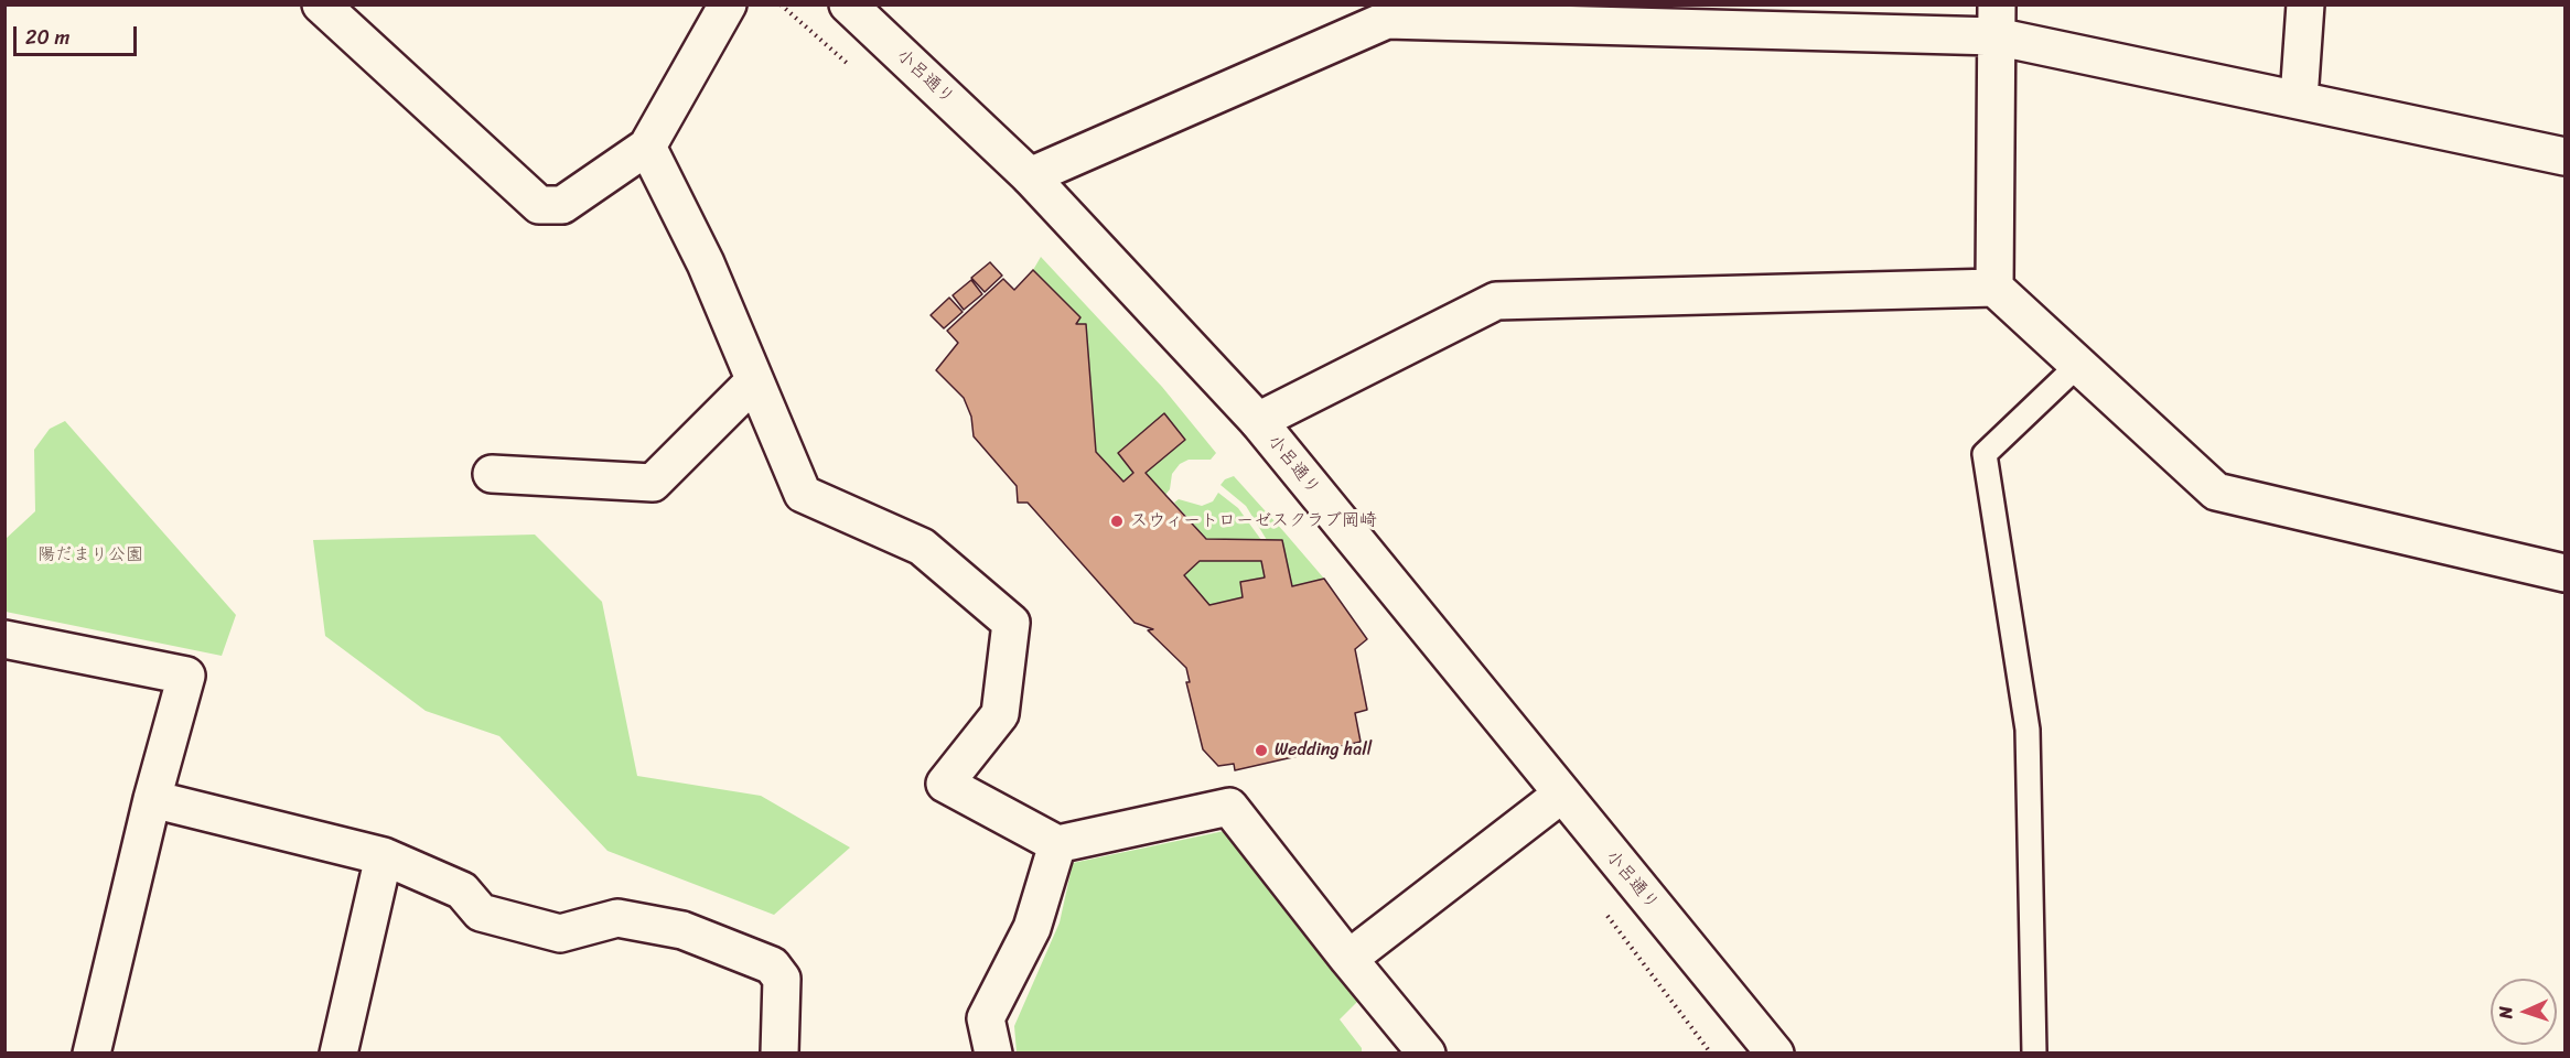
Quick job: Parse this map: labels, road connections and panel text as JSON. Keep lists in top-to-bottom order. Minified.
{"streets":{"street":["小呂通り"]},"parks":["陽だまり公園"],"places":["スウィートローゼスクラブ岡崎","Wedding hall"],"scale_bar":"20 m","north":"left"}
